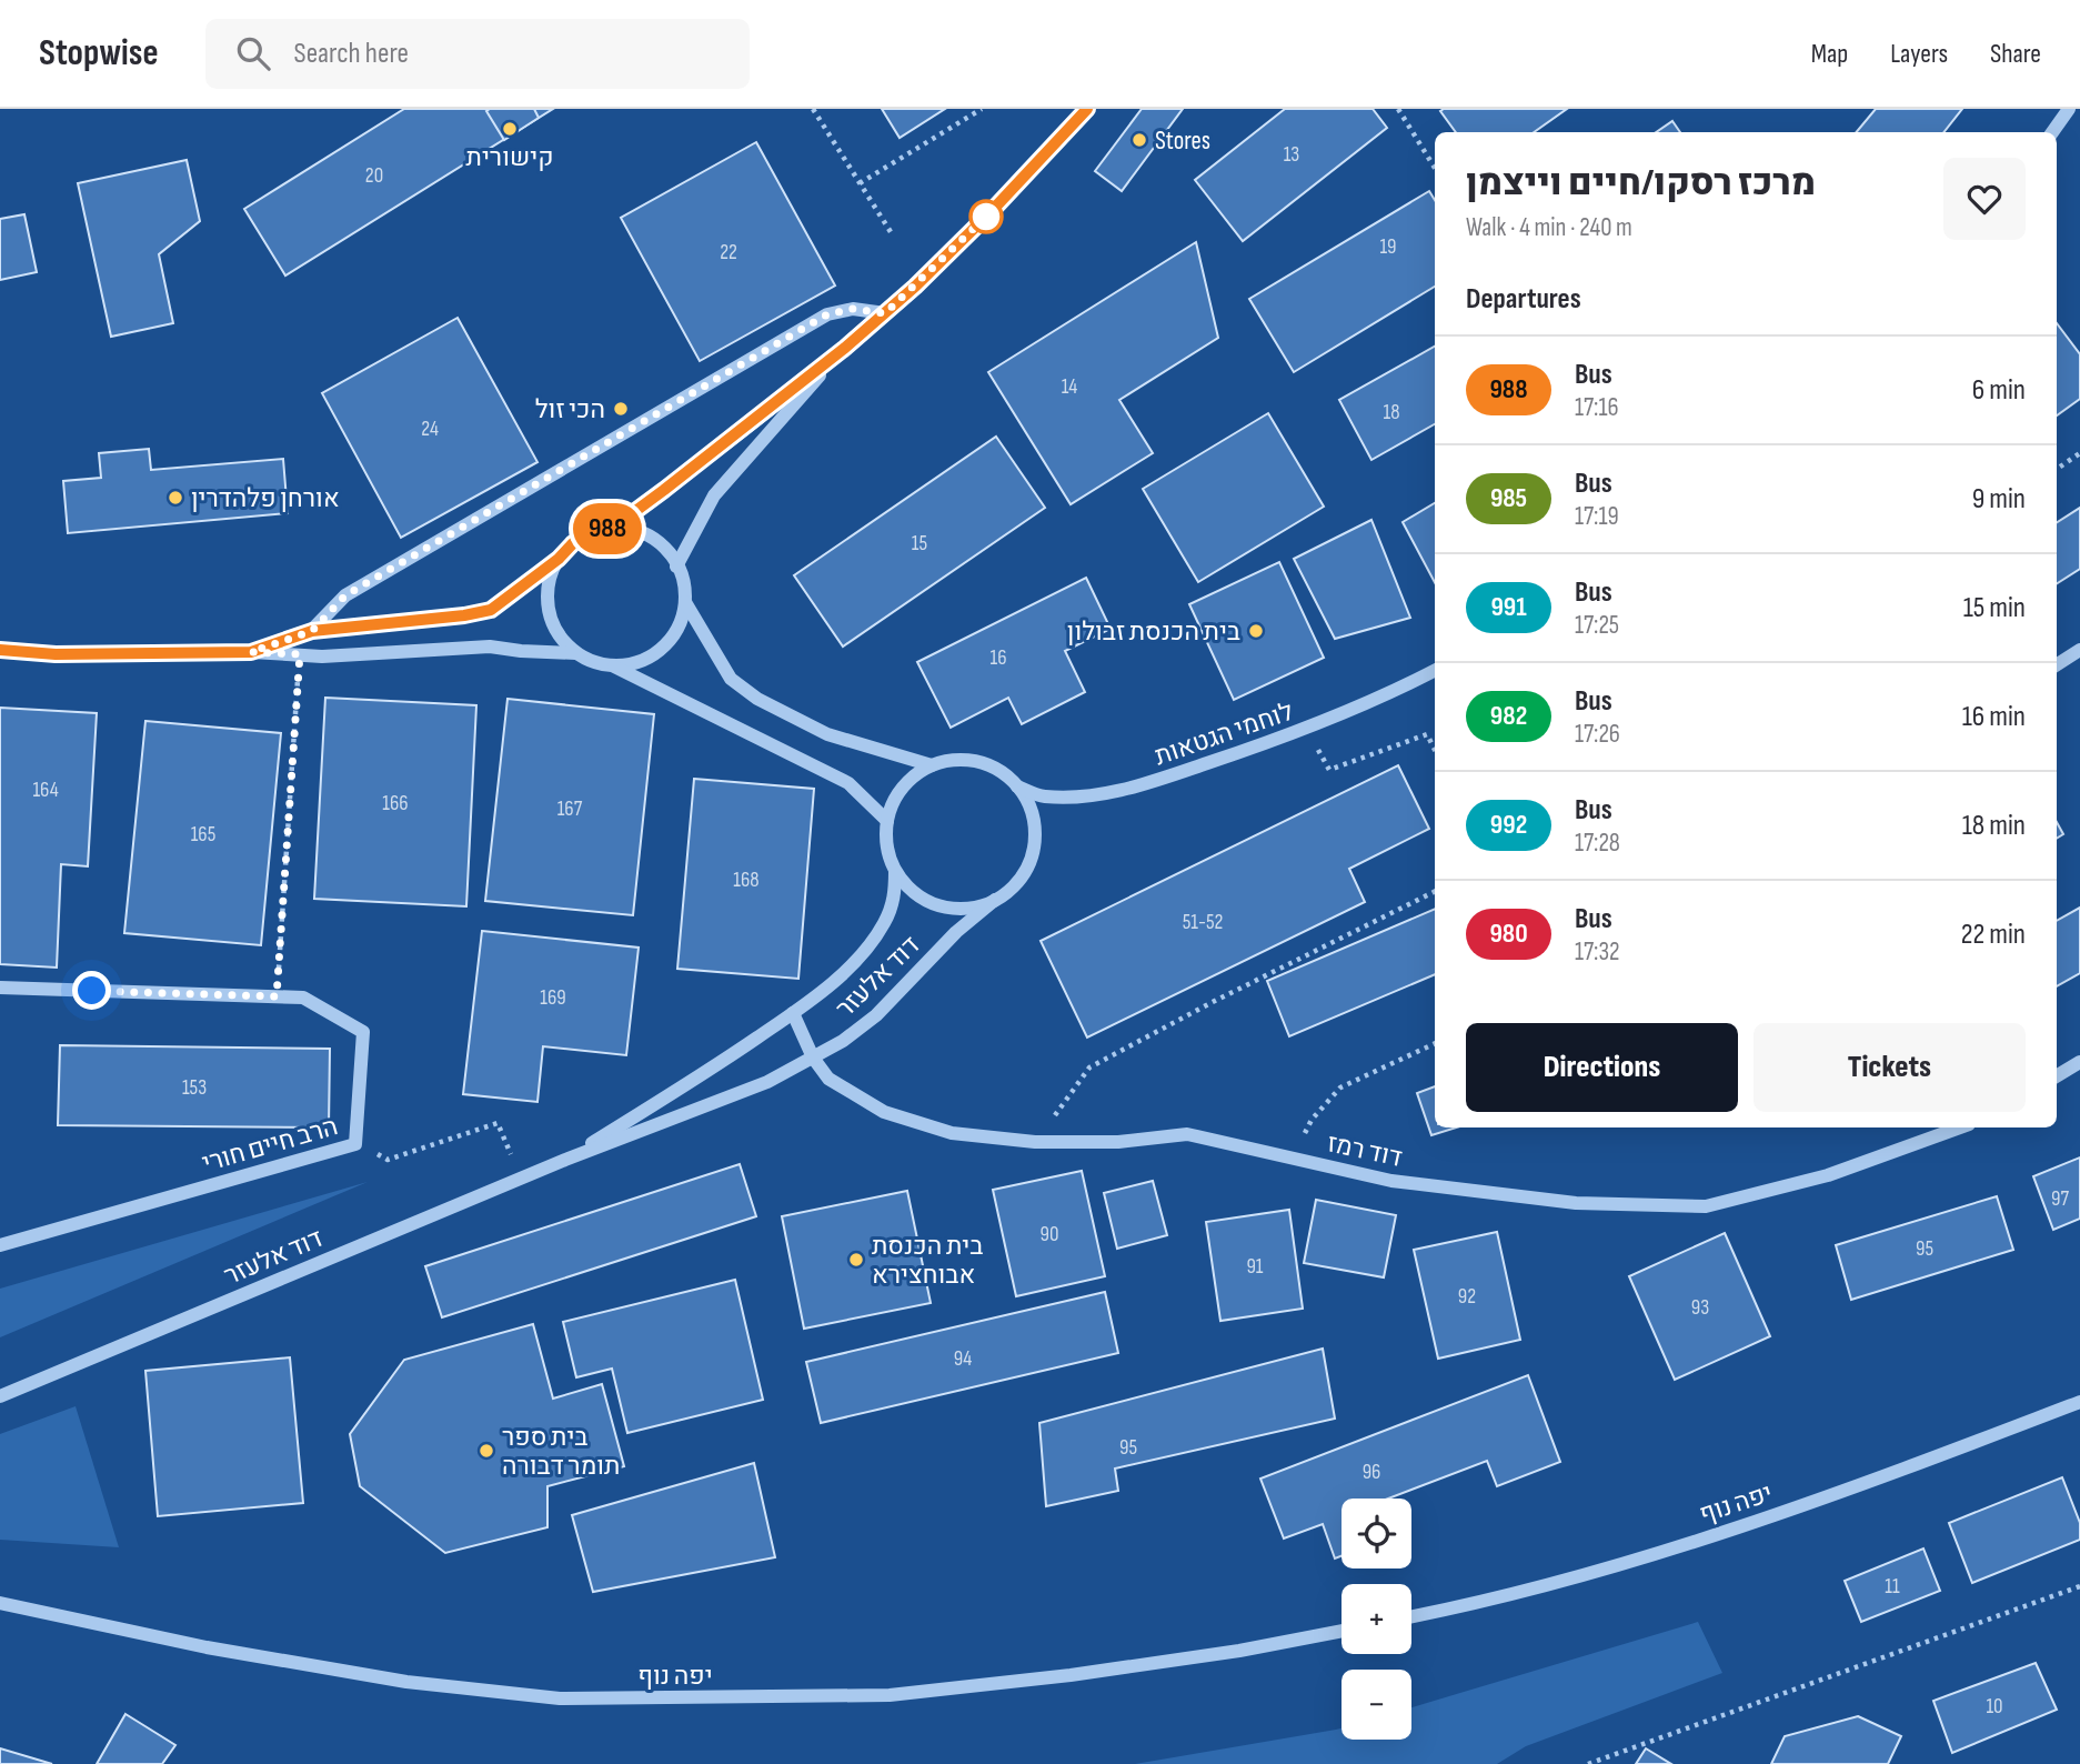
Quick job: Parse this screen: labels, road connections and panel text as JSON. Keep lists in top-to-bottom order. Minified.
{"streets":{"street":["לוחמי הגטאות","דוד אלעזר","הרב חיים חורי","דוד רמז","יפה נוף"]},"crossings":[["לוחמי הגטאות","דוד אלעזר"],["דוד אלעזר","דוד רמז"]],"places":["קישורית","Stores","הכי זול","אורחן פלהדרין","בית הכנסת זבולון","בית הכנסת אבוחצירא","בית ספר תומר דבורה"],"lines":["bus line 988"],"house_numbers":["13","20","19","22","14","18","24","15","16","164","166","167","165","168","51-52","169","153","97","90","95","91","92","93","94","95","96","11","10"],"page":{"header":"Stopwise","search":"Search here","nav":["Map","Layers","Share"],"on_map":"988","heading":[["מרכז רסקו/חיים וייצמן","Walk · 4 min · 240 m"],"Departures"],"list":[{"mark":"988","name":"Bus","note":"17:16","value":"6 min"},{"mark":"985","name":"Bus","note":"17:19","value":"9 min"},{"mark":"991","name":"Bus","note":"17:25","value":"15 min"},{"mark":"982","name":"Bus","note":"17:26","value":"16 min"},{"mark":"992","name":"Bus","note":"17:28","value":"18 min"},{"mark":"980","name":"Bus","note":"17:32","value":"22 min"}],"buttons":["Directions","Tickets"],"map_buttons":["+","−"]}}
